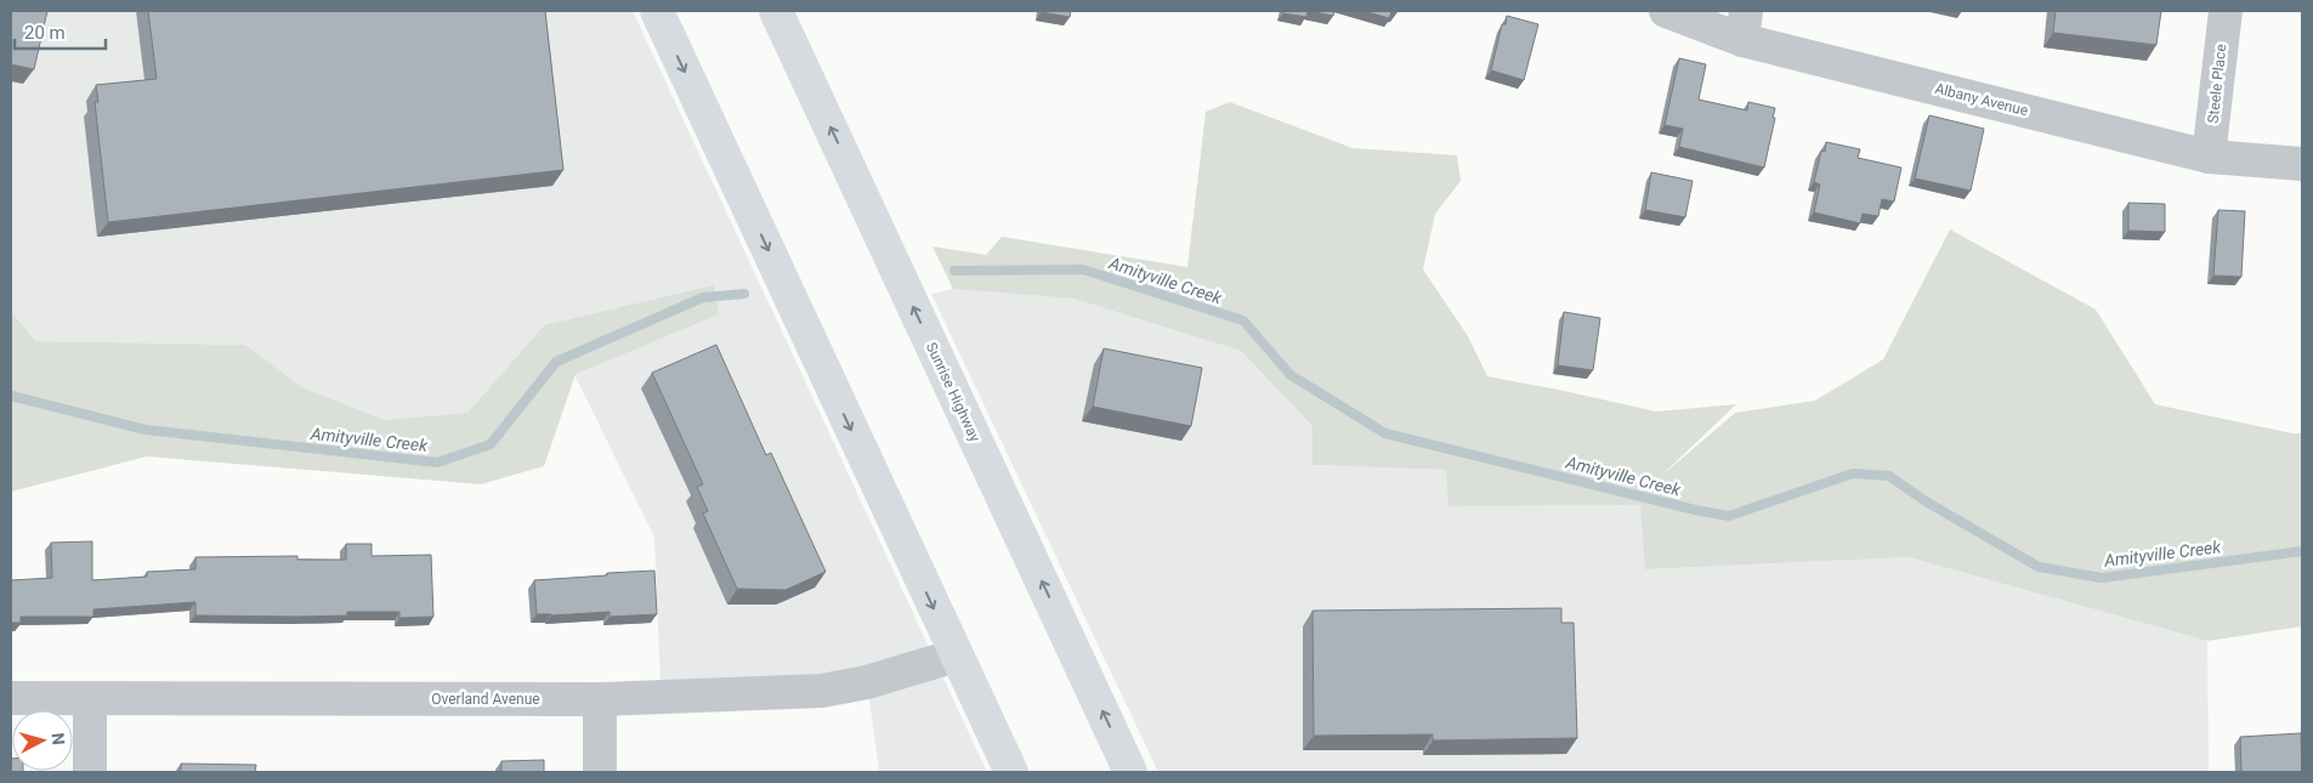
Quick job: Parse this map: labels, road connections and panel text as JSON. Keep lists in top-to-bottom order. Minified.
{"streets":{"highway":["Sunrise Highway"],"street":["Steele Place","Albany Avenue","Overland Avenue"]},"crossings":[["Steele Place","Albany Avenue"]],"water":["Amityville Creek"],"scale_bar":"20 m","north":"right"}
